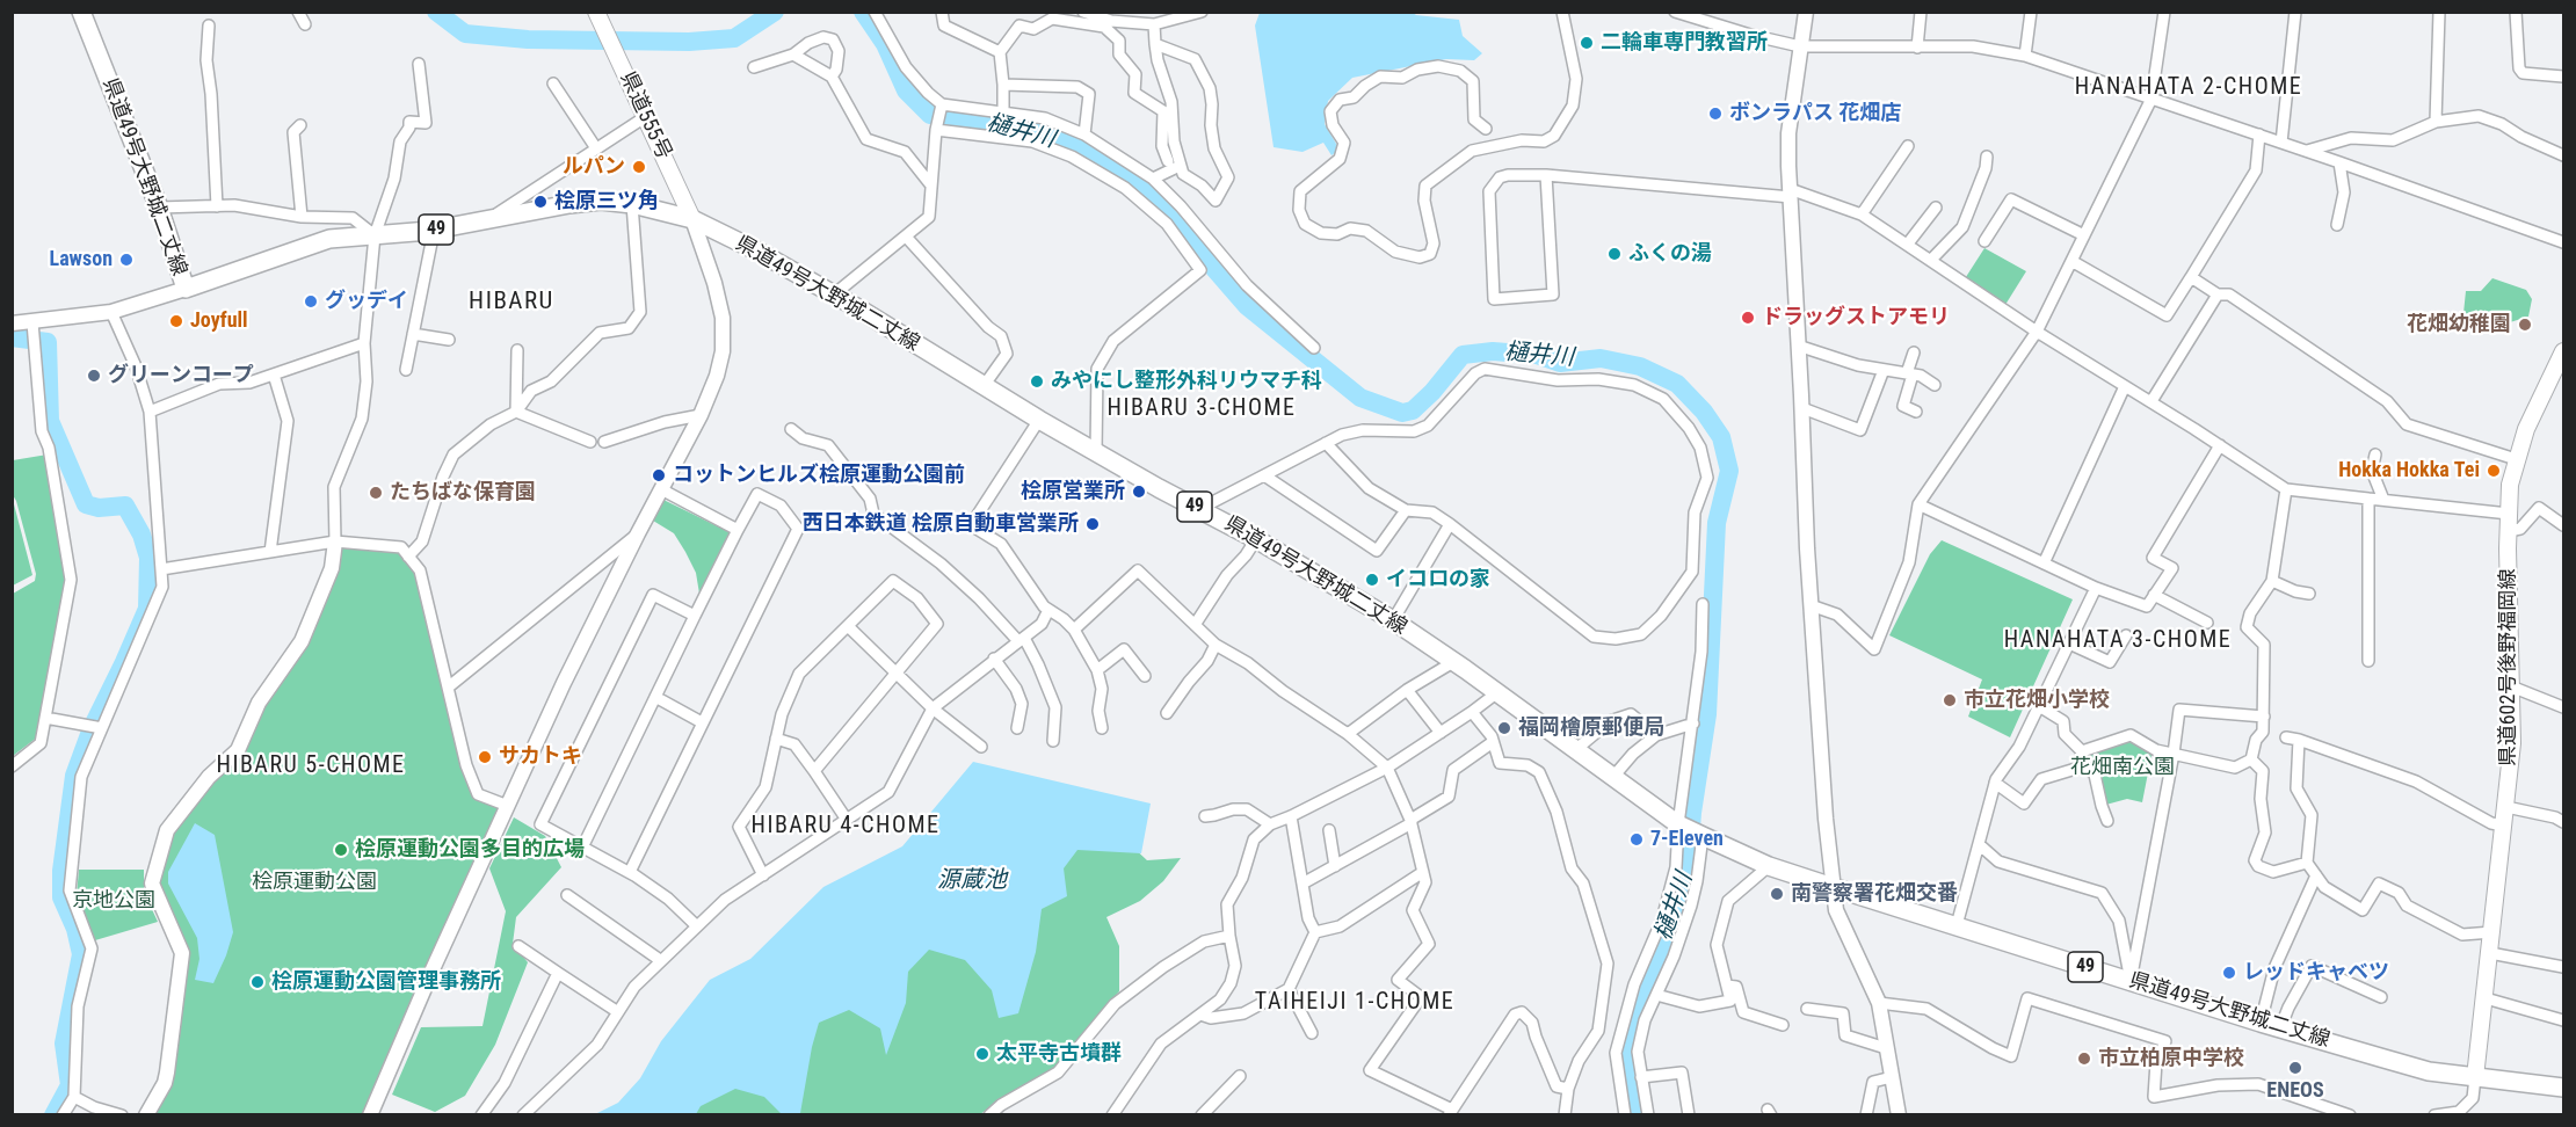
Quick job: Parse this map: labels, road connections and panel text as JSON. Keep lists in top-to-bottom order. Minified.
{"streets":{"main road":["県道555号","県道49号大野城二丈線","49","県道602号後野福岡線"]},"crossings":[["県道555号","県道49号大野城二丈線"],["県道49号大野城二丈線","49"],["県道49号大野城二丈線","県道602号後野福岡線"]],"districts":["HANAHATA 2-CHOME","HIBARU","HIBARU 3-CHOME","HANAHATA 3-CHOME","HIBARU 5-CHOME","HIBARU 4-CHOME","TAIHEIJI 1-CHOME"],"water":["樋井川","源蔵池"],"parks":["花畑南公園","桧原運動公園","京地公園"],"places":["二輪車専門教習所","ボンラパス 花畑店","ルパン","桧原三ツ角","ふくの湯","Lawson","グッデイ","ドラッグストアモリ","Joyfull","花畑幼稚園","グリーンコープ","みやにし整形外科リウマチ科","Hokka Hokka Tei","コットンヒルズ桧原運動公園前","桧原営業所","たちばな保育園","西日本鉄道 桧原自動車営業所","イコロの家","市立花畑小学校","福岡檜原郵便局","サカトキ","7-Eleven","桧原運動公園多目的広場","南警察署花畑交番","レッドキャベツ","桧原運動公園管理事務所","太平寺古墳群","市立柏原中学校","ENEOS"]}
